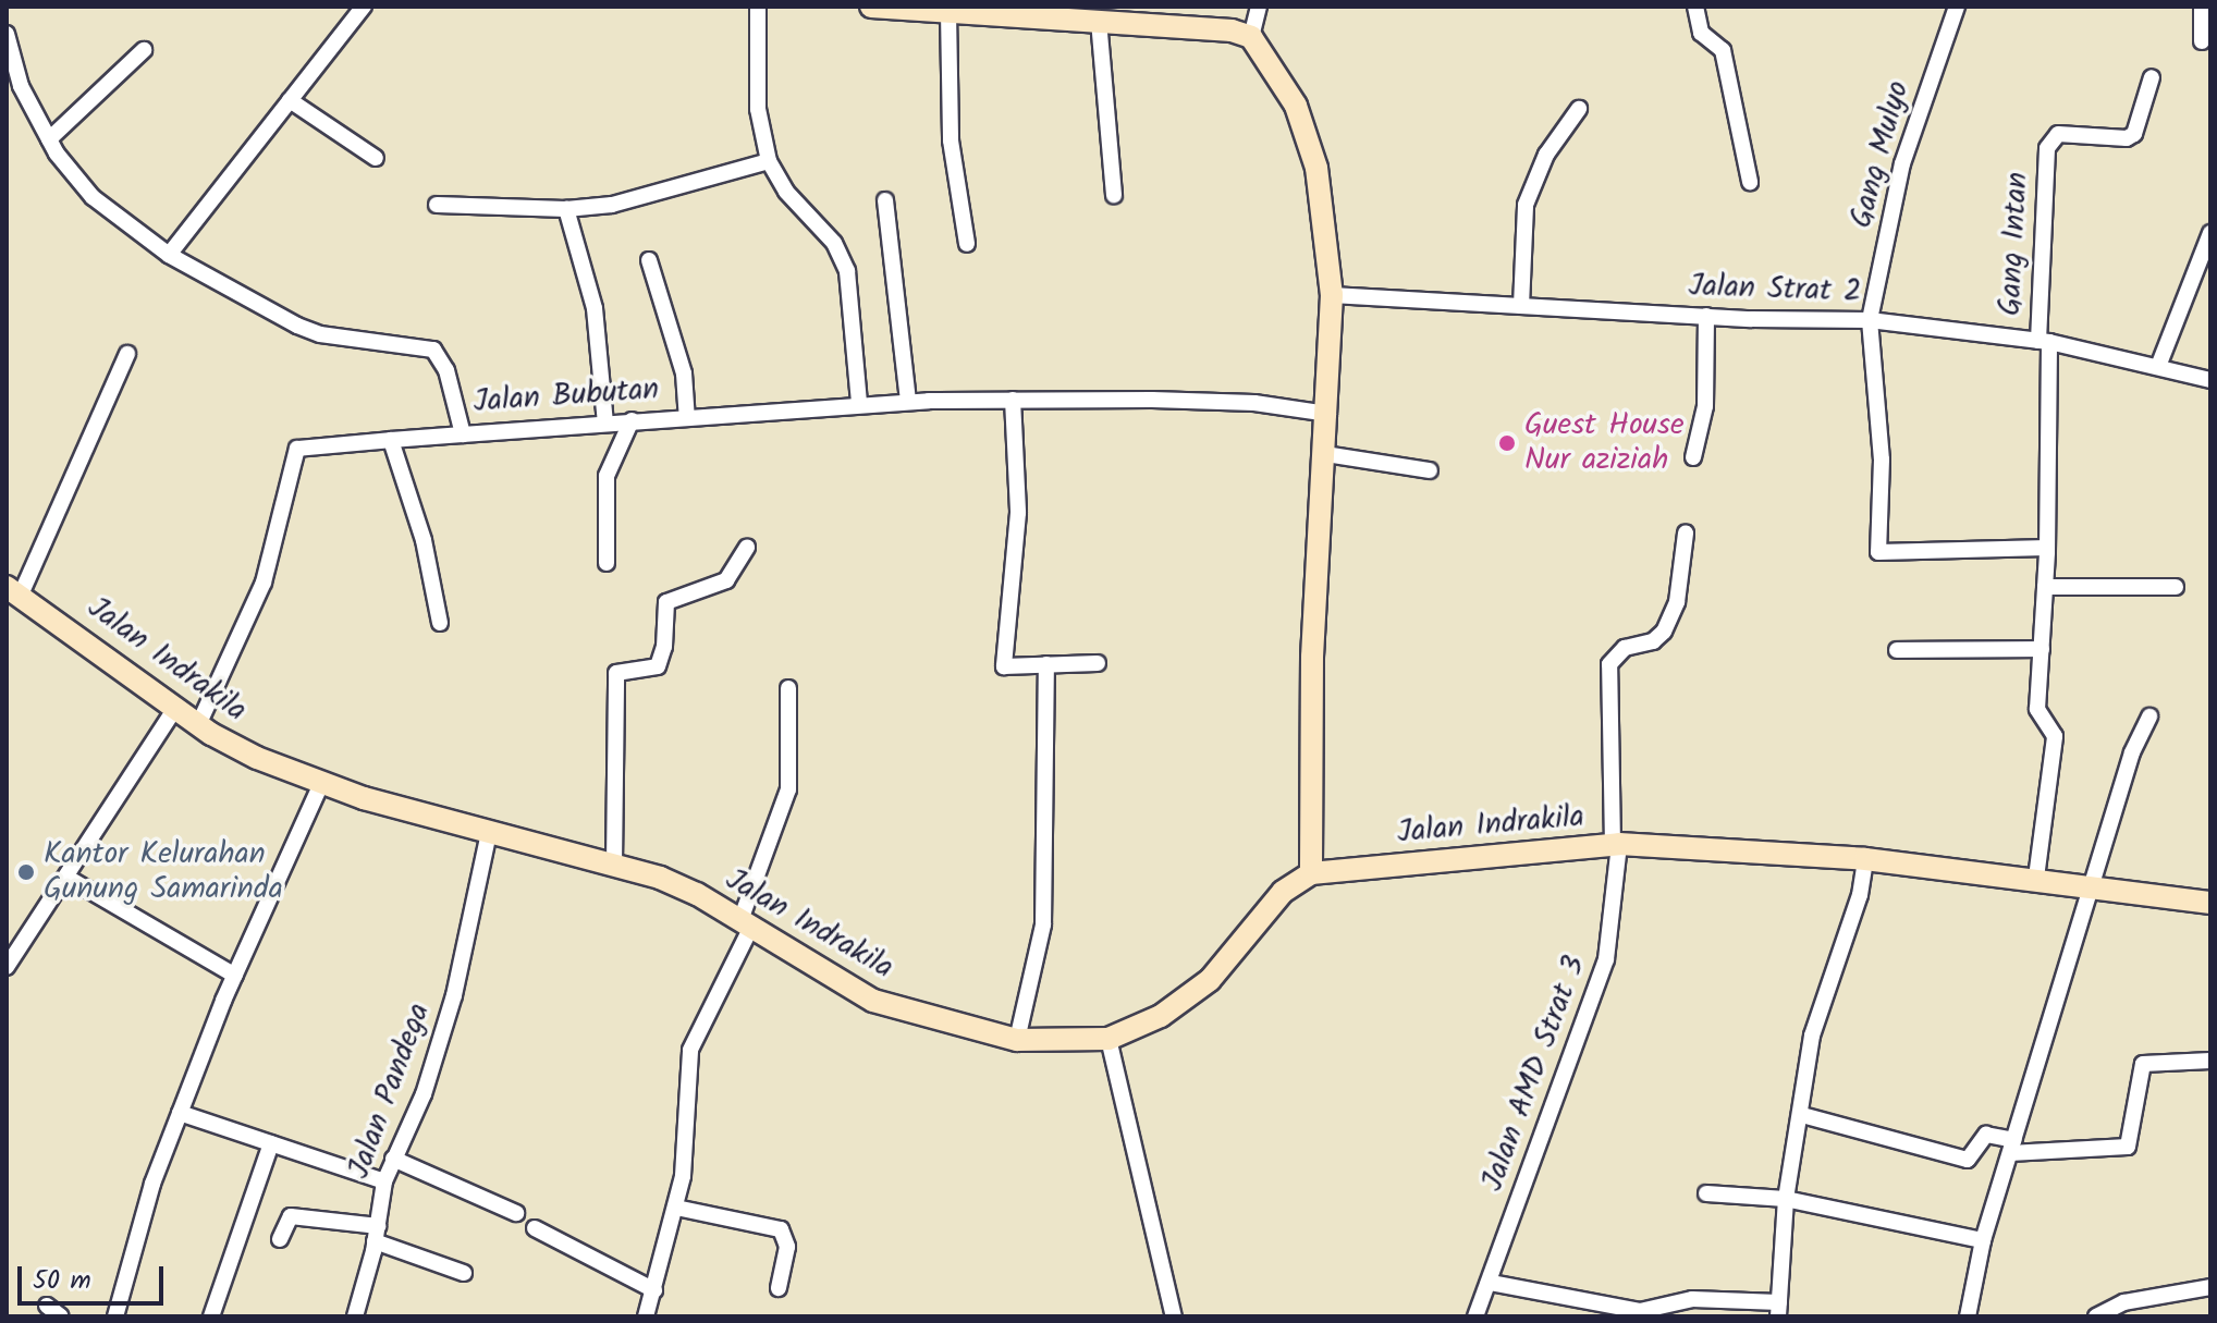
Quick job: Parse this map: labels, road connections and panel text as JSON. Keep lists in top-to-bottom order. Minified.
{"streets":{"street":["Gang Mulyo","Gang Intan","Jalan Strat 2","Jalan Bubutan","Jalan Indrakila","Jalan AMD Strat 3","Jalan Pandega"]},"crossings":[["Gang Mulyo","Jalan Strat 2"],["Gang Intan","Jalan Strat 2"],["Jalan Indrakila","Jalan AMD Strat 3"],["Jalan Indrakila","Jalan Pandega"]],"places":["Guest House Nur aziziah","Kantor Kelurahan Gunung Samarinda"],"scale_bar":"50 m"}
